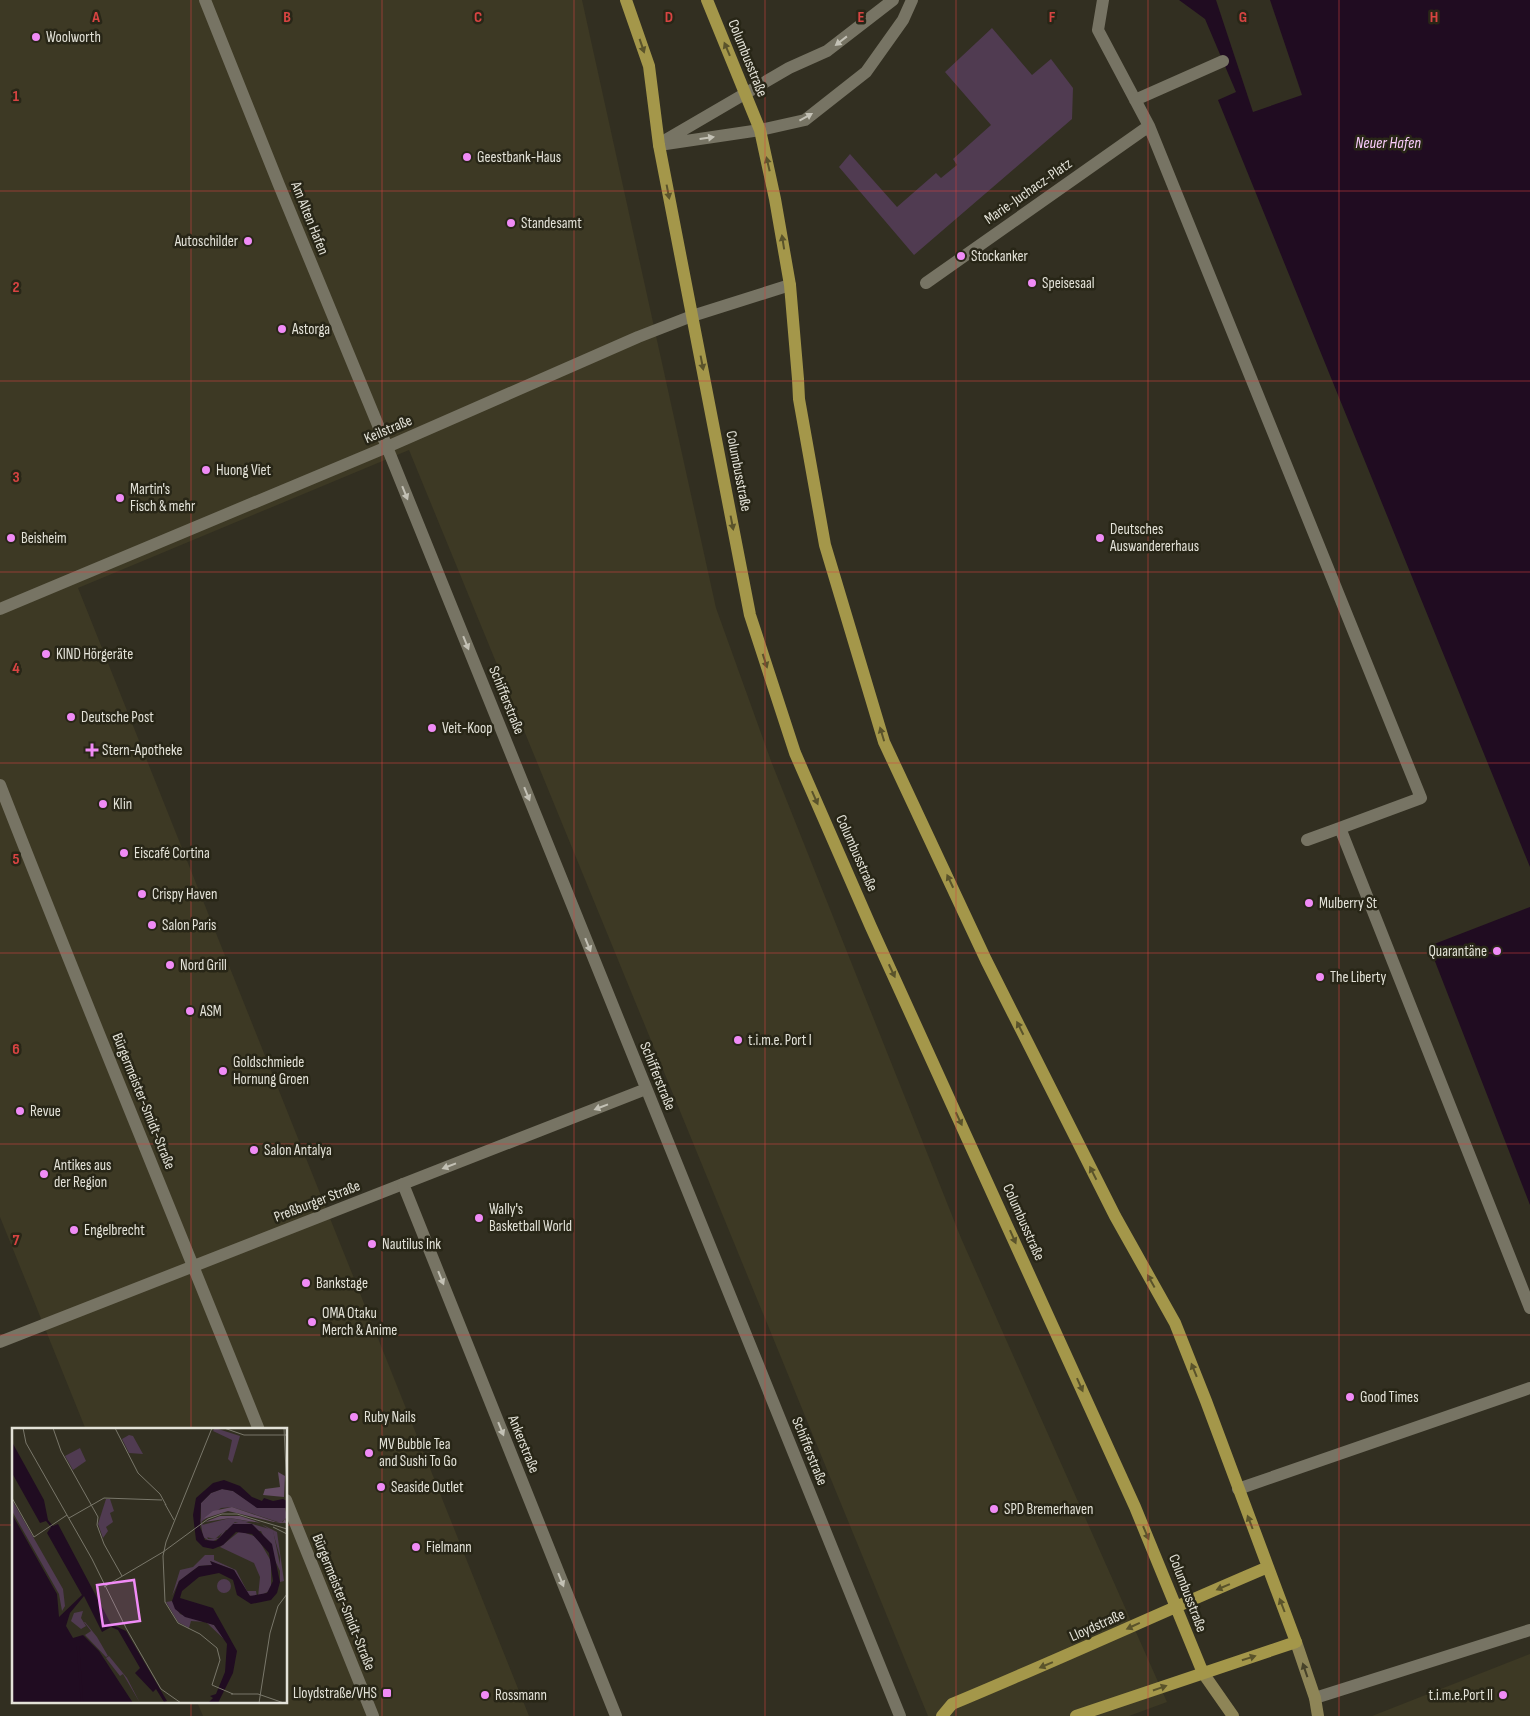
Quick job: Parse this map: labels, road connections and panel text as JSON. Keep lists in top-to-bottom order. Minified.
{"streets":{"main road":["Columbusstraße","Lloydstraße"],"street":["Marie-Juchacz-Platz","Am Alten Hafen","Keilstraße","Schifferstraße","Bürgermeister-Smidt-Straße","Preßburger Straße","Ankerstraße"]},"crossings":[["Columbusstraße","Keilstraße"],["Columbusstraße","Lloydstraße"],["Am Alten Hafen","Keilstraße"],["Am Alten Hafen","Schifferstraße"],["Keilstraße","Schifferstraße"],["Schifferstraße","Preßburger Straße"],["Bürgermeister-Smidt-Straße","Preßburger Straße"],["Preßburger Straße","Ankerstraße"]],"one_way":["Schifferstraße","Preßburger Straße","Ankerstraße"],"water":["Neuer Hafen"],"places":{"other":["Woolworth","Geestbank-Haus","Standesamt","Autoschilder","Stockanker","Speisesaal","Astorga","Huong Viet","Martin's Fisch & mehr","Beisheim","Deutsches Auswandererhaus","KIND Hörgeräte","Deutsche Post","Veit-Koop","Klin","Eiscafé Cortina","Crispy Haven","Mulberry St","Salon Paris","Quarantäne","Nord Grill","The Liberty","ASM","t.i.m.e. Port I","Goldschmiede Hornung Groen","Revue","Salon Antalya","Antikes aus der Region","Wally's Basketball World","Engelbrecht","Nautilus Ink","Bankstage","OMA Otaku Merch & Anime","Good Times","Ruby Nails","MV Bubble Tea and Sushi To Go","Seaside Outlet","SPD Bremerhaven","Fielmann","Rossmann","t.i.m.e.Port II"],"health":["Stern-Apotheke"],"transit":["Lloydstraße/VHS"]},"grid":{"columns":["A","B","C","D","E","F","G","H"],"rows":["1","2","3","4","5","6","7"]}}
